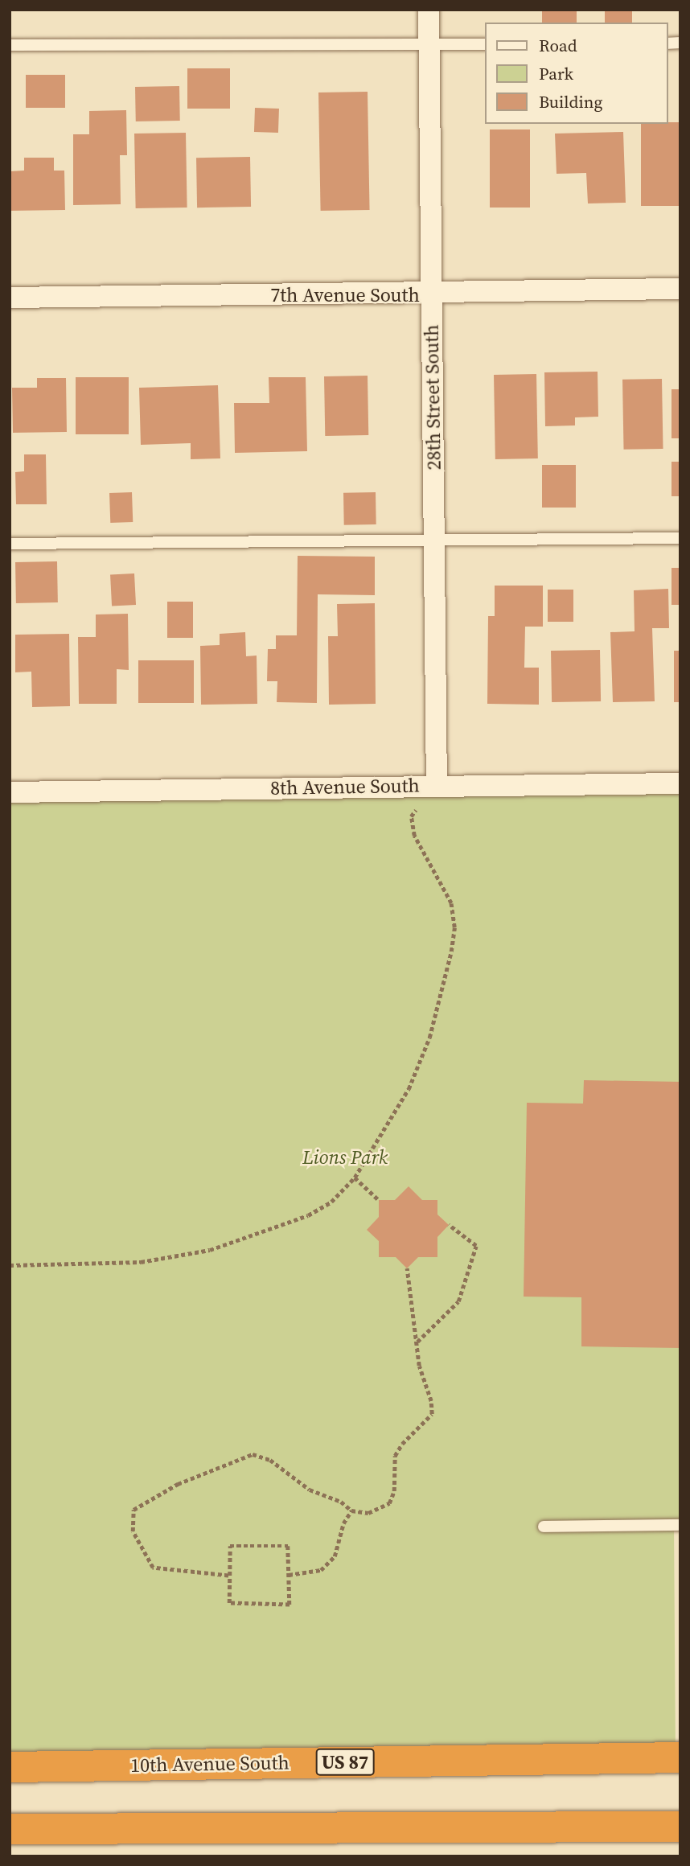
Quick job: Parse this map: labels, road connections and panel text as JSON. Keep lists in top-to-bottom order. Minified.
{"streets":{"highway":["US 87","10th Avenue South"],"street":["7th Avenue South","28th Street South","8th Avenue South"]},"crossings":[["7th Avenue South","28th Street South"],["28th Street South","8th Avenue South"]],"parks":["Lions Park"],"legend":["Road","Park","Building"]}
